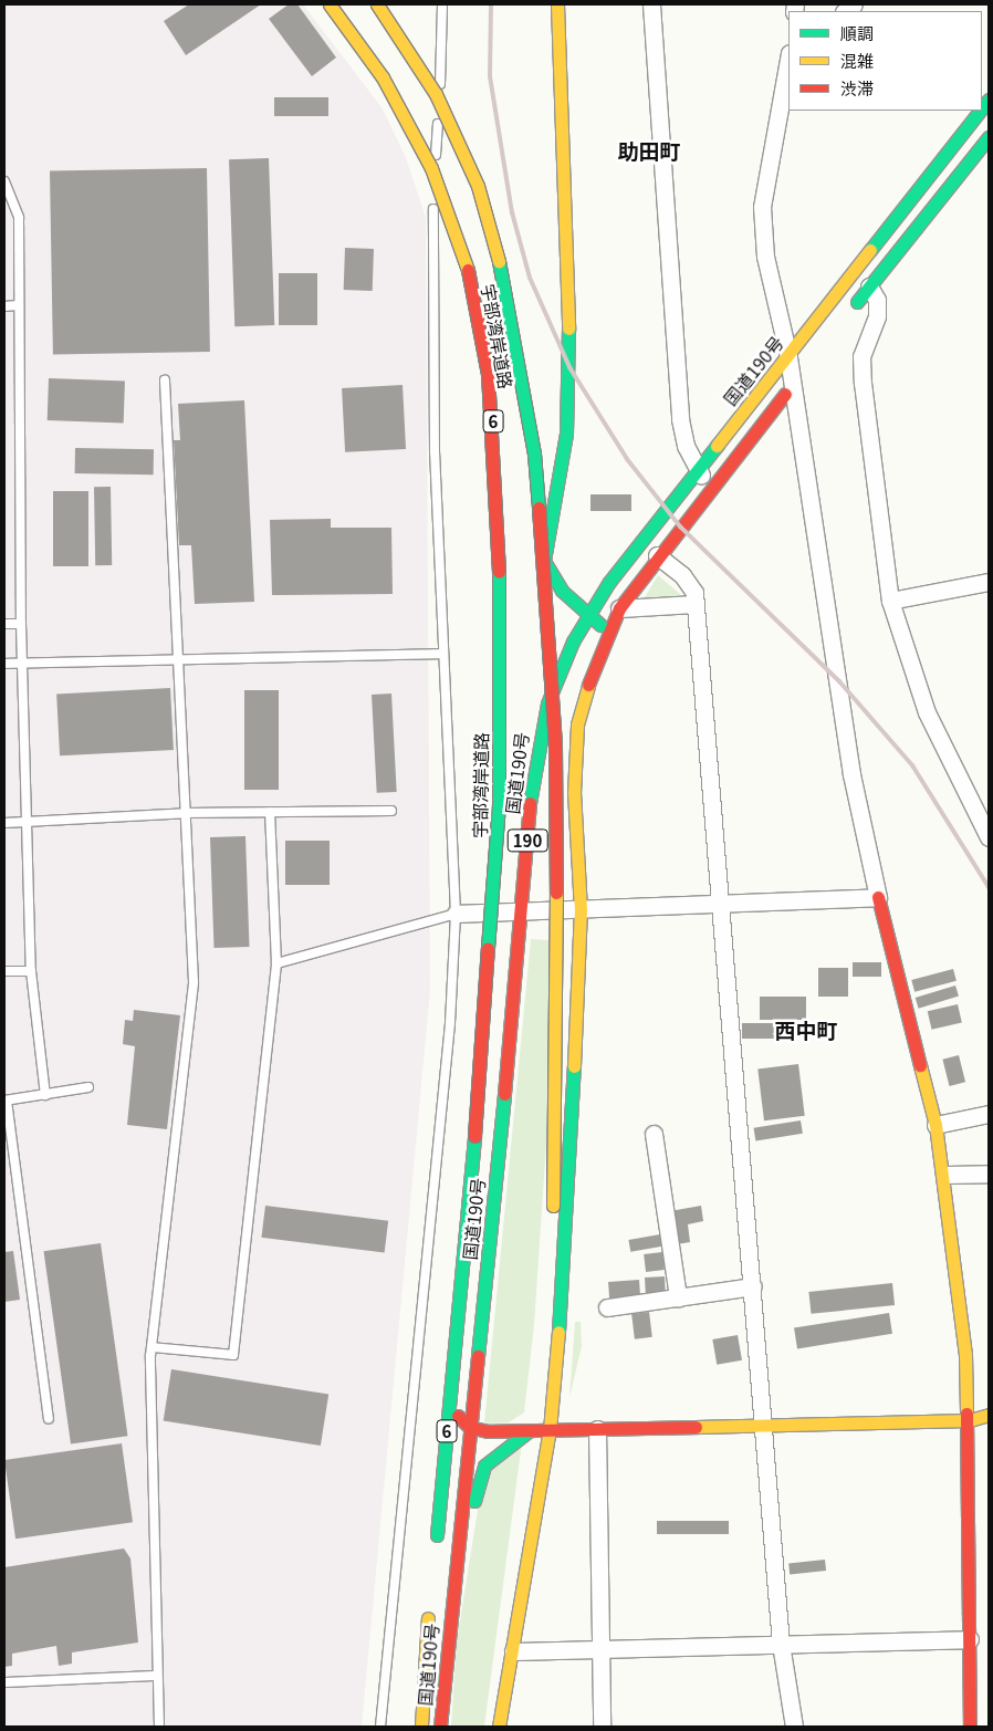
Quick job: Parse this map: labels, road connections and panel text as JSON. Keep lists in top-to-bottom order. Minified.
{"streets":{"main road":["宇部湾岸道路","国道190号","6","190"]},"crossings":[["宇部湾岸道路","6"]],"districts":["助田町","西中町"],"legend":["順調","混雑","渋滞"]}
